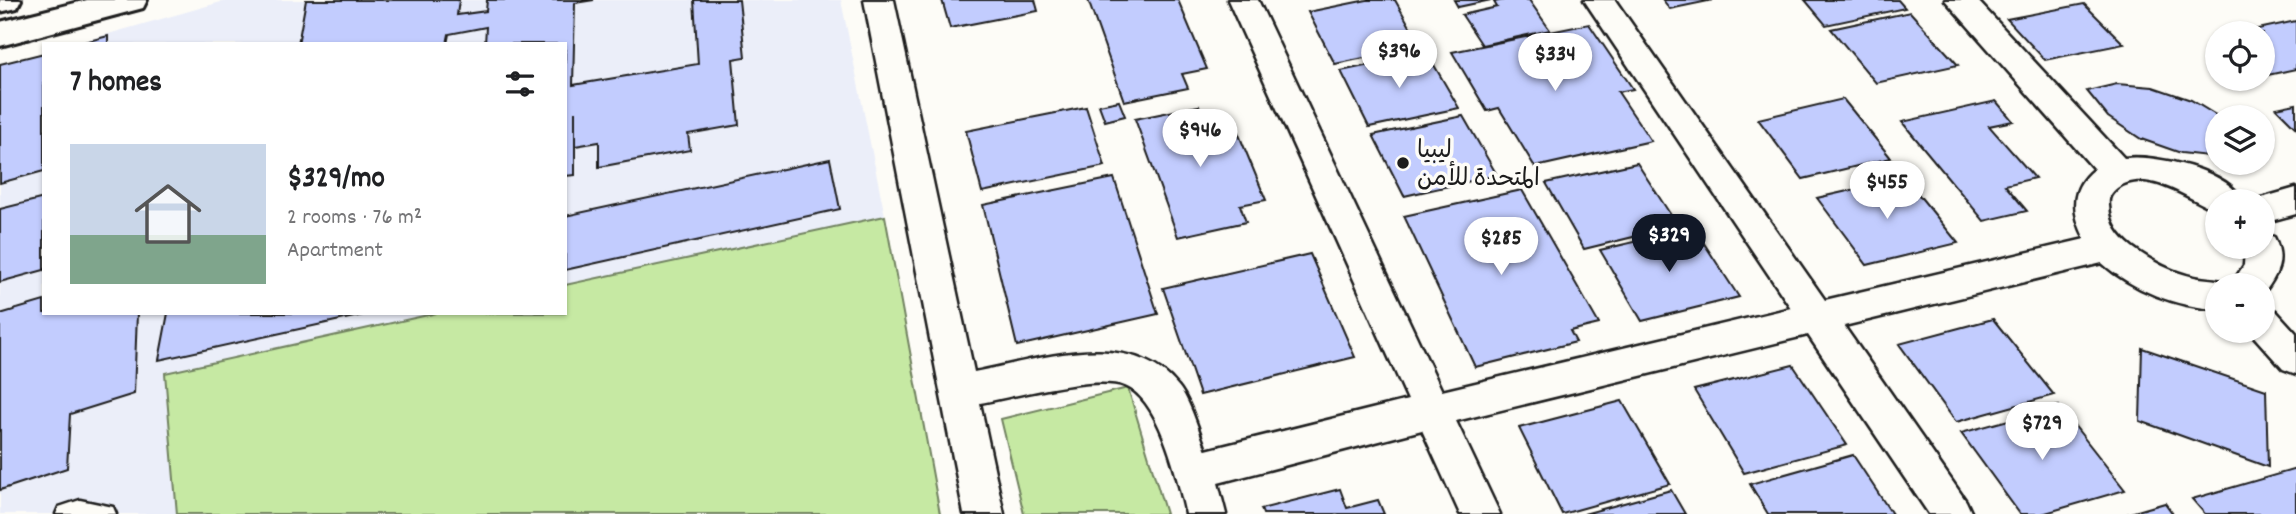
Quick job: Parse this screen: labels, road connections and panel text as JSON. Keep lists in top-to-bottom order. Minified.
{"places":["ليبيا المتحدة للأمن"],"page":{"map_buttons":["+","−"],"price":["$396","$334","$946","$455","$329","$285","$729"],"heading":"7 homes","list":[{"name":"$329/mo","note":"2 rooms · 76 m² · Apartment"}]}}
